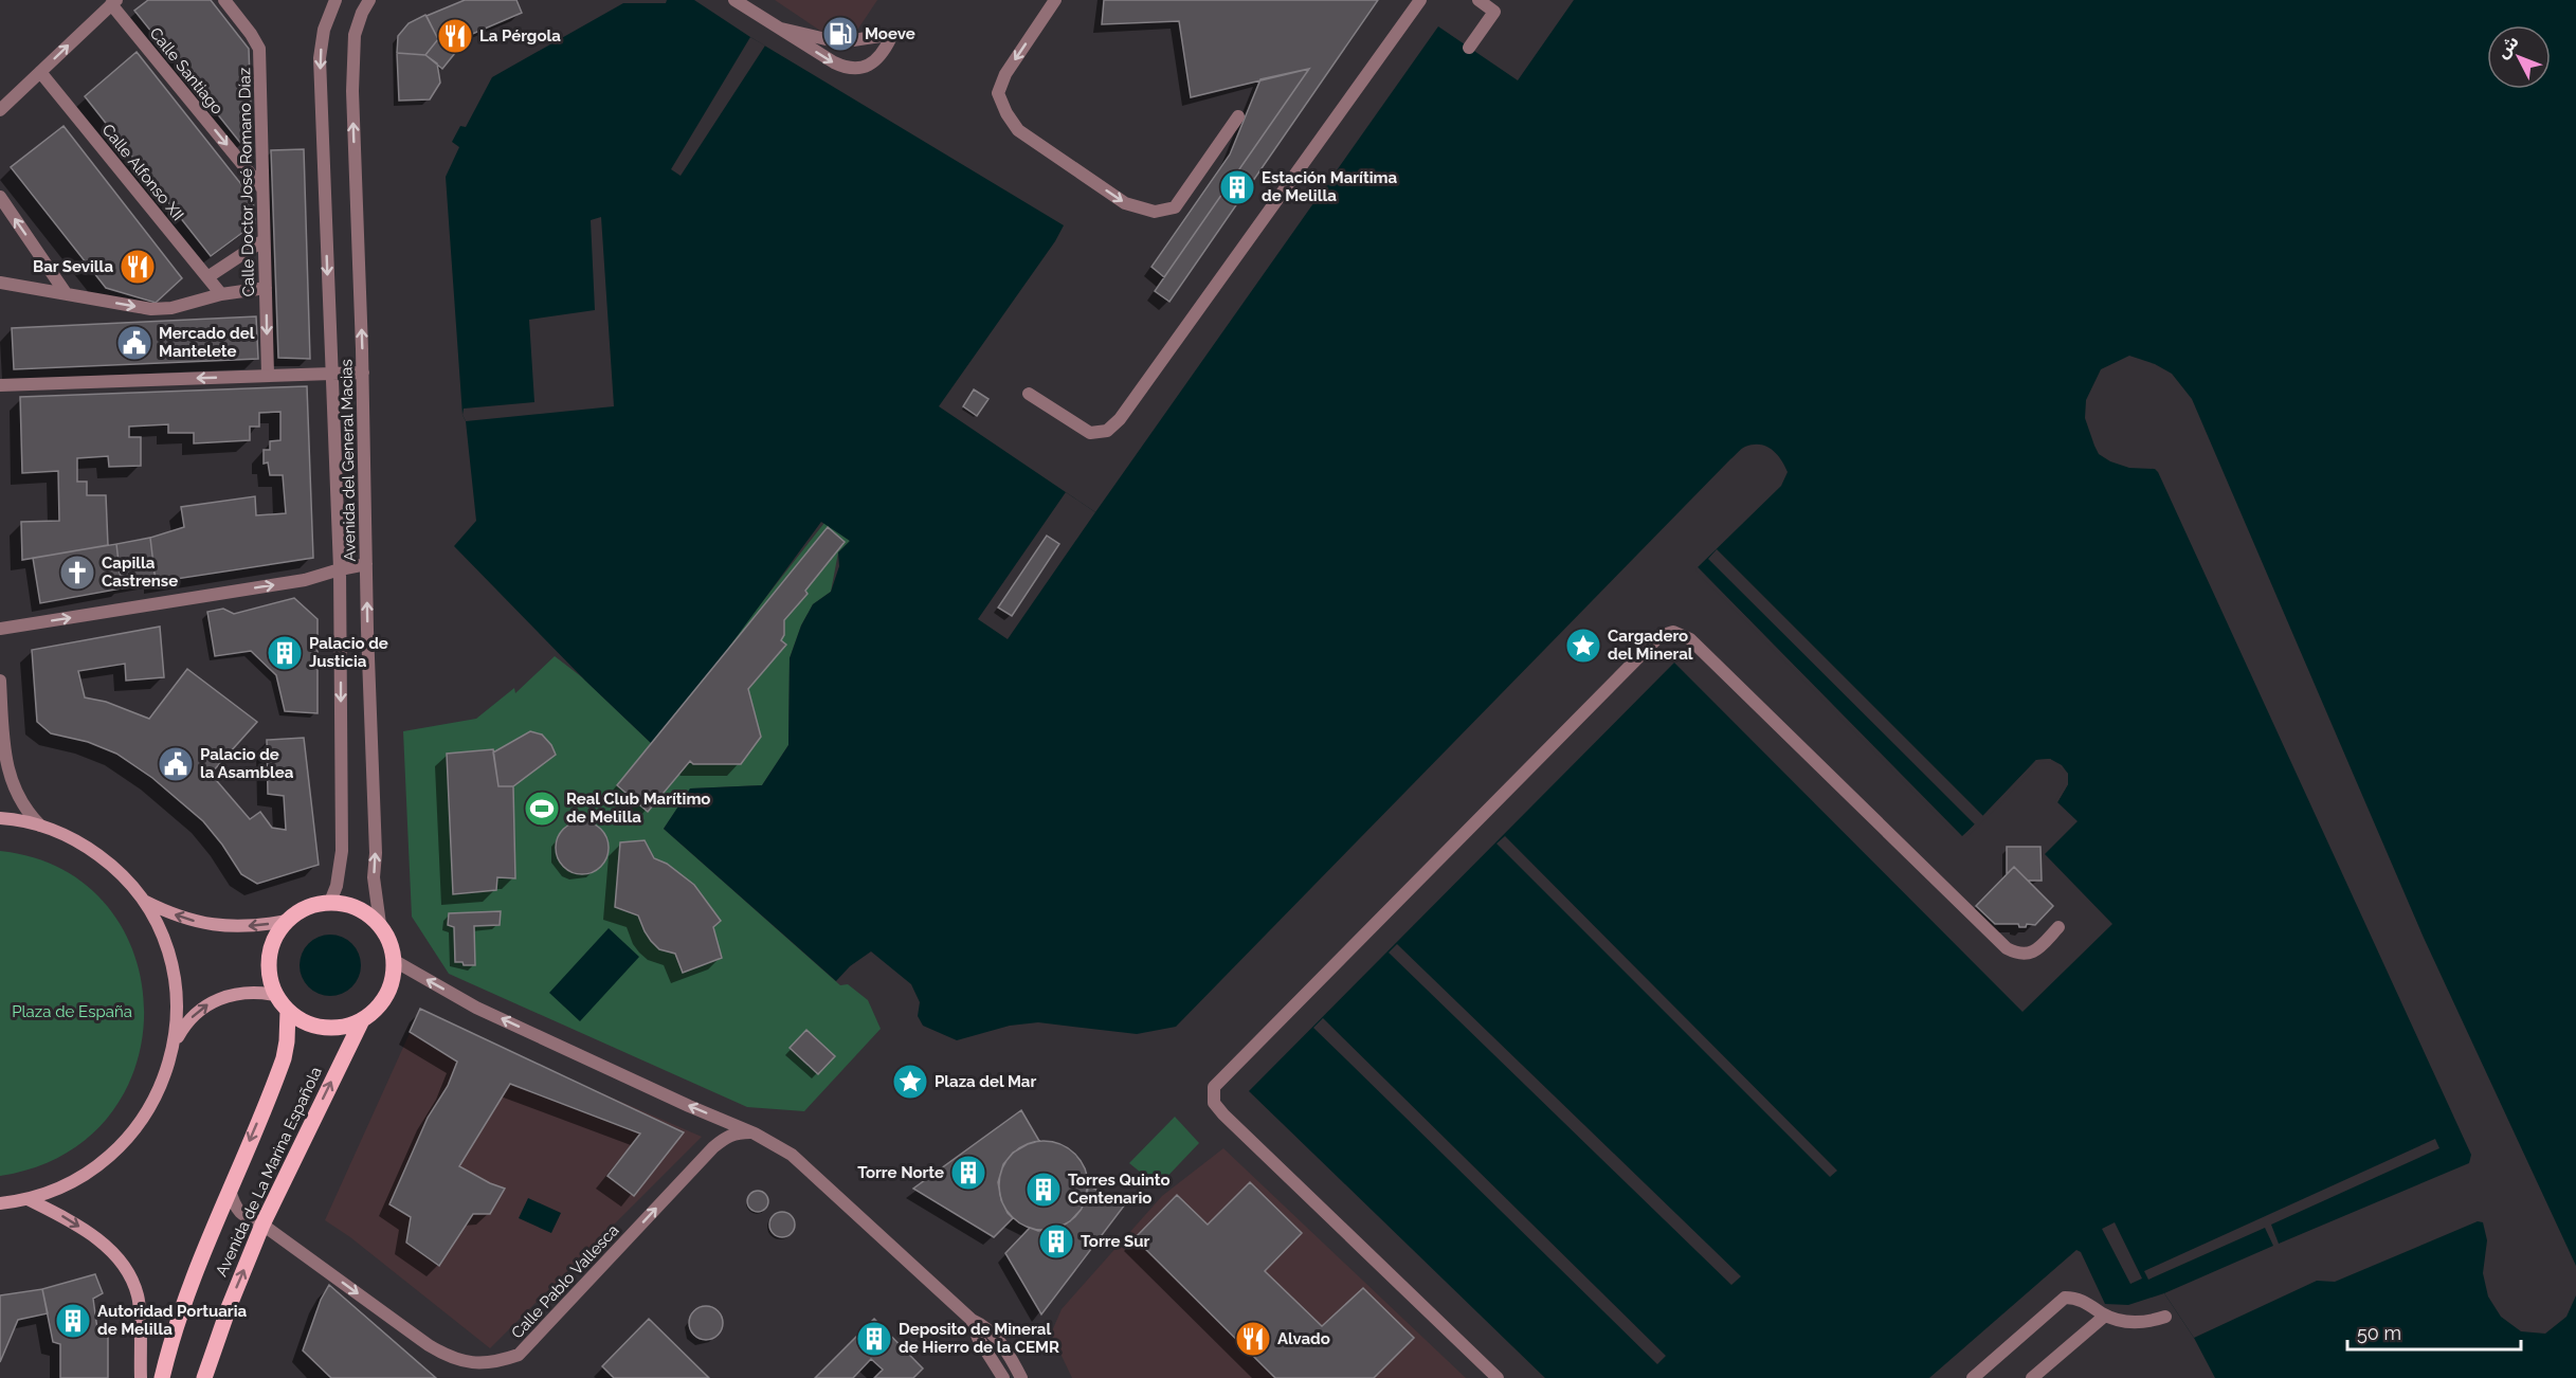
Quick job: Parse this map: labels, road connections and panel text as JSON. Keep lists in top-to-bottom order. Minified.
{"streets":{"main road":["Avenida de La Marina Española"],"street":["Calle Santiago","Calle Alfonso XII","Calle Doctor José Romano Díaz","Avenida del General Macias","Calle Pablo Vallesca"]},"crossings":[["Calle Santiago","Calle Doctor José Romano Díaz"],["Avenida del General Macias","Avenida de La Marina Española"],["Avenida de La Marina Española","Calle Pablo Vallesca"]],"one_way":["Calle Santiago"],"parks":["Plaza de España"],"places":{"fuel station":["Moeve"],"restaurant":["La Pérgola","Bar Sevilla","Alvado"],"building":["Estación Marítima de Melilla","Palacio de Justicia","Torre Norte","Torres Quinto Centenario","Torre Sur","Autoridad Portuaria de Melilla","Deposito de Mineral de Hierro de la CEMR"],"public building":["Mercado del Mantelete","Palacio de la Asamblea"],"church":["Capilla Castrense"],"place":["Cargadero del Mineral","Plaza del Mar"],"sports":["Real Club Marítimo de Melilla"]},"scale_bar":"50 m","north":"top left"}
